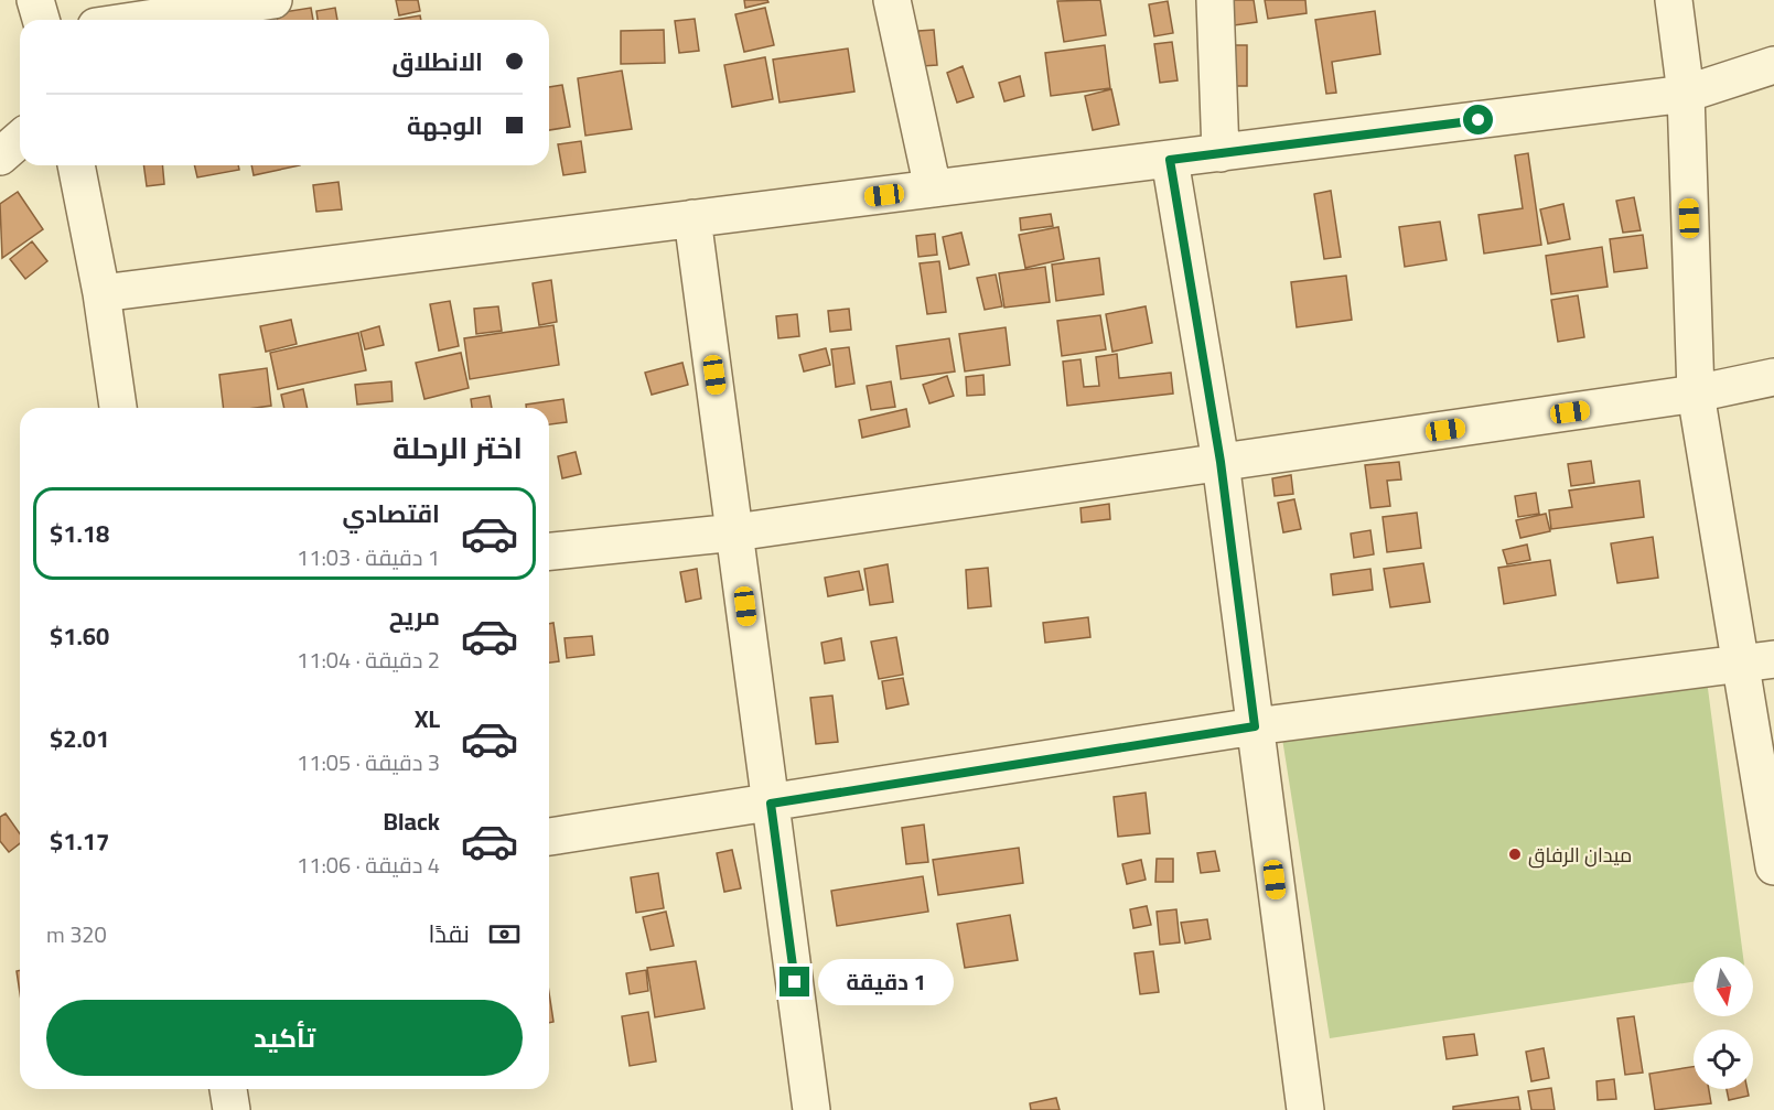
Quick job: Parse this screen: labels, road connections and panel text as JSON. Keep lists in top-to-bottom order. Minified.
{"places":["ميدان الرفاق"],"north":"bottom","page":{"banner":["الانطلاق","الوجهة"],"heading":"اختر الرحلة","list":[{"name":"اقتصادي","note":"1 دقيقة · 11:03","value":"$1.18"},{"name":"مريح","note":"2 دقيقة · 11:04","value":"$1.60"},{"name":"XL","note":"3 دقيقة · 11:05","value":"$2.01"},{"name":"Black","note":"4 دقيقة · 11:06","value":"$1.17"}],"pay":["نقدًا","320 m"],"bubble":"1 دقيقة","buttons":"تأكيد"}}
